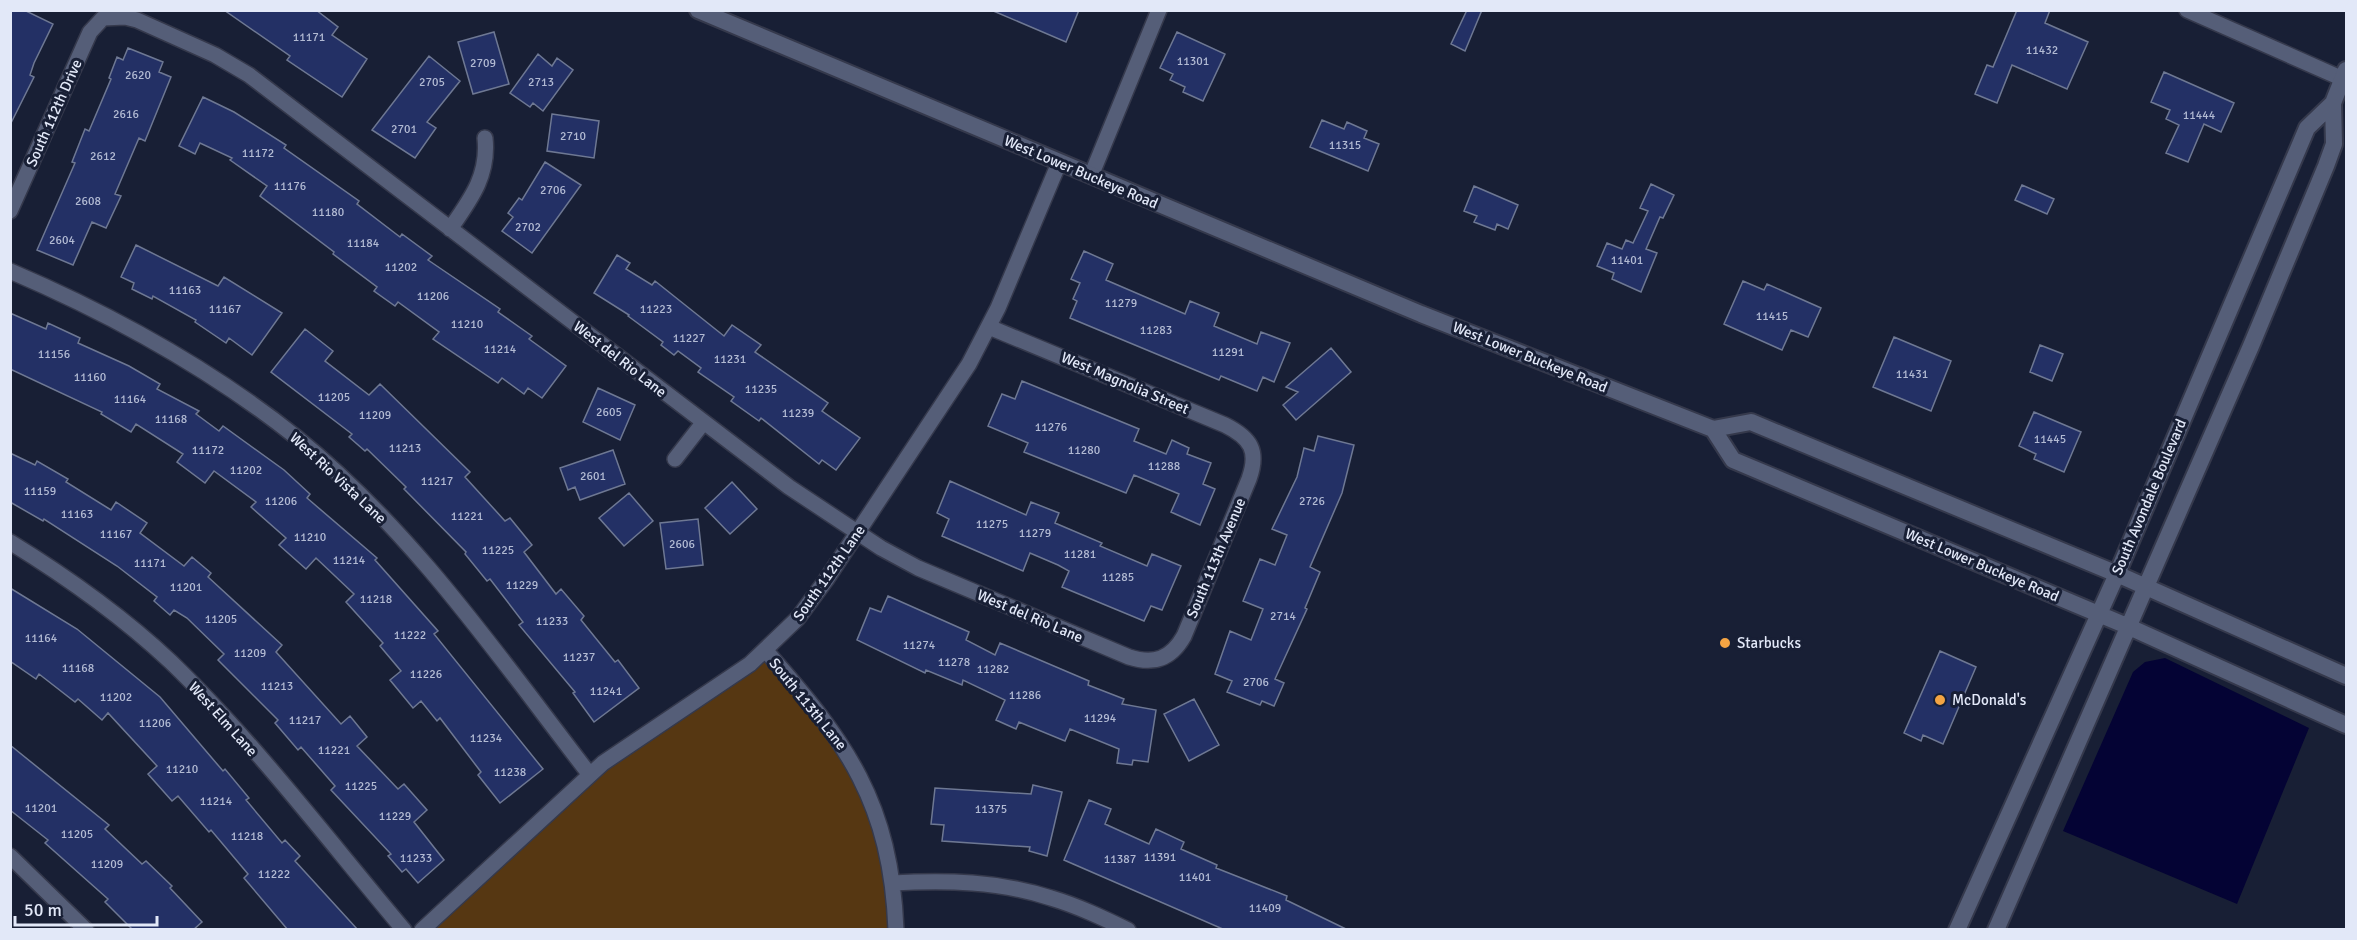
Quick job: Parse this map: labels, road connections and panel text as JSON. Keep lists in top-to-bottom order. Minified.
{"streets":{"main road":["West Lower Buckeye Road","South Avondale Boulevard"],"street":["South 112th Drive","West del Rio Lane","West Magnolia Street","West Rio Vista Lane","South 113th Avenue","South 112th Lane","South 113th Lane","West Elm Lane"]},"crossings":[["South 112th Drive","West del Rio Lane"],["West Lower Buckeye Road","South Avondale Boulevard"],["West Lower Buckeye Road","South 112th Lane"],["West del Rio Lane","South 113th Avenue"],["West del Rio Lane","South 112th Lane"],["West Magnolia Street","South 113th Avenue"],["West Magnolia Street","South 112th Lane"],["West Rio Vista Lane","South 112th Lane"],["South 112th Lane","South 113th Lane"]],"places":["Starbucks","McDonald's"],"house_numbers":["11171","11432","11301","2709","2620","2705","2713","2616","11444","2701","2710","11315","11172","2612","11176","2706","2608","11180","2702","2604","11184","11401","11202","11163","11206","11279","11167","11223","11415","11210","11283","11227","11214","11291","11156","11231","11431","11160","11235","11205","11164","2605","11239","11209","11168","11276","11445","11213","11172","11280","11288","11202","2601","11217","11159","11206","2726","11163","11221","11275","11279","11167","11210","2606","11225","11281","11214","11171","11285","11229","11201","11218","2714","11205","11233","11222","11164","11274","11209","11237","11278","11168","11282","11226","2706","11213","11241","11286","11202","11294","11217","11206","11234","11221","11210","11238","11225","11214","11201","11375","11229","11205","11218","11391","11233","11387","11209","11222","11401","11409"],"scale_bar":"50 m"}
